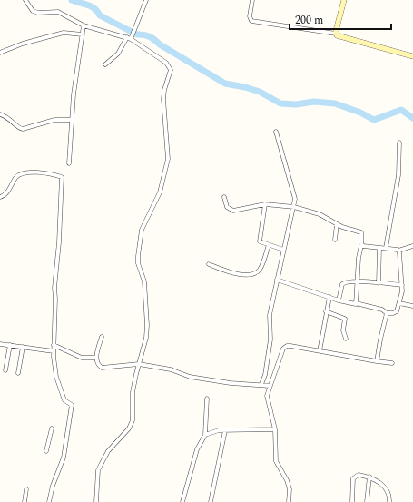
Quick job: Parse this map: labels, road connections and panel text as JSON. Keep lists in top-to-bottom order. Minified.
{"scale_bar":"200 m"}
